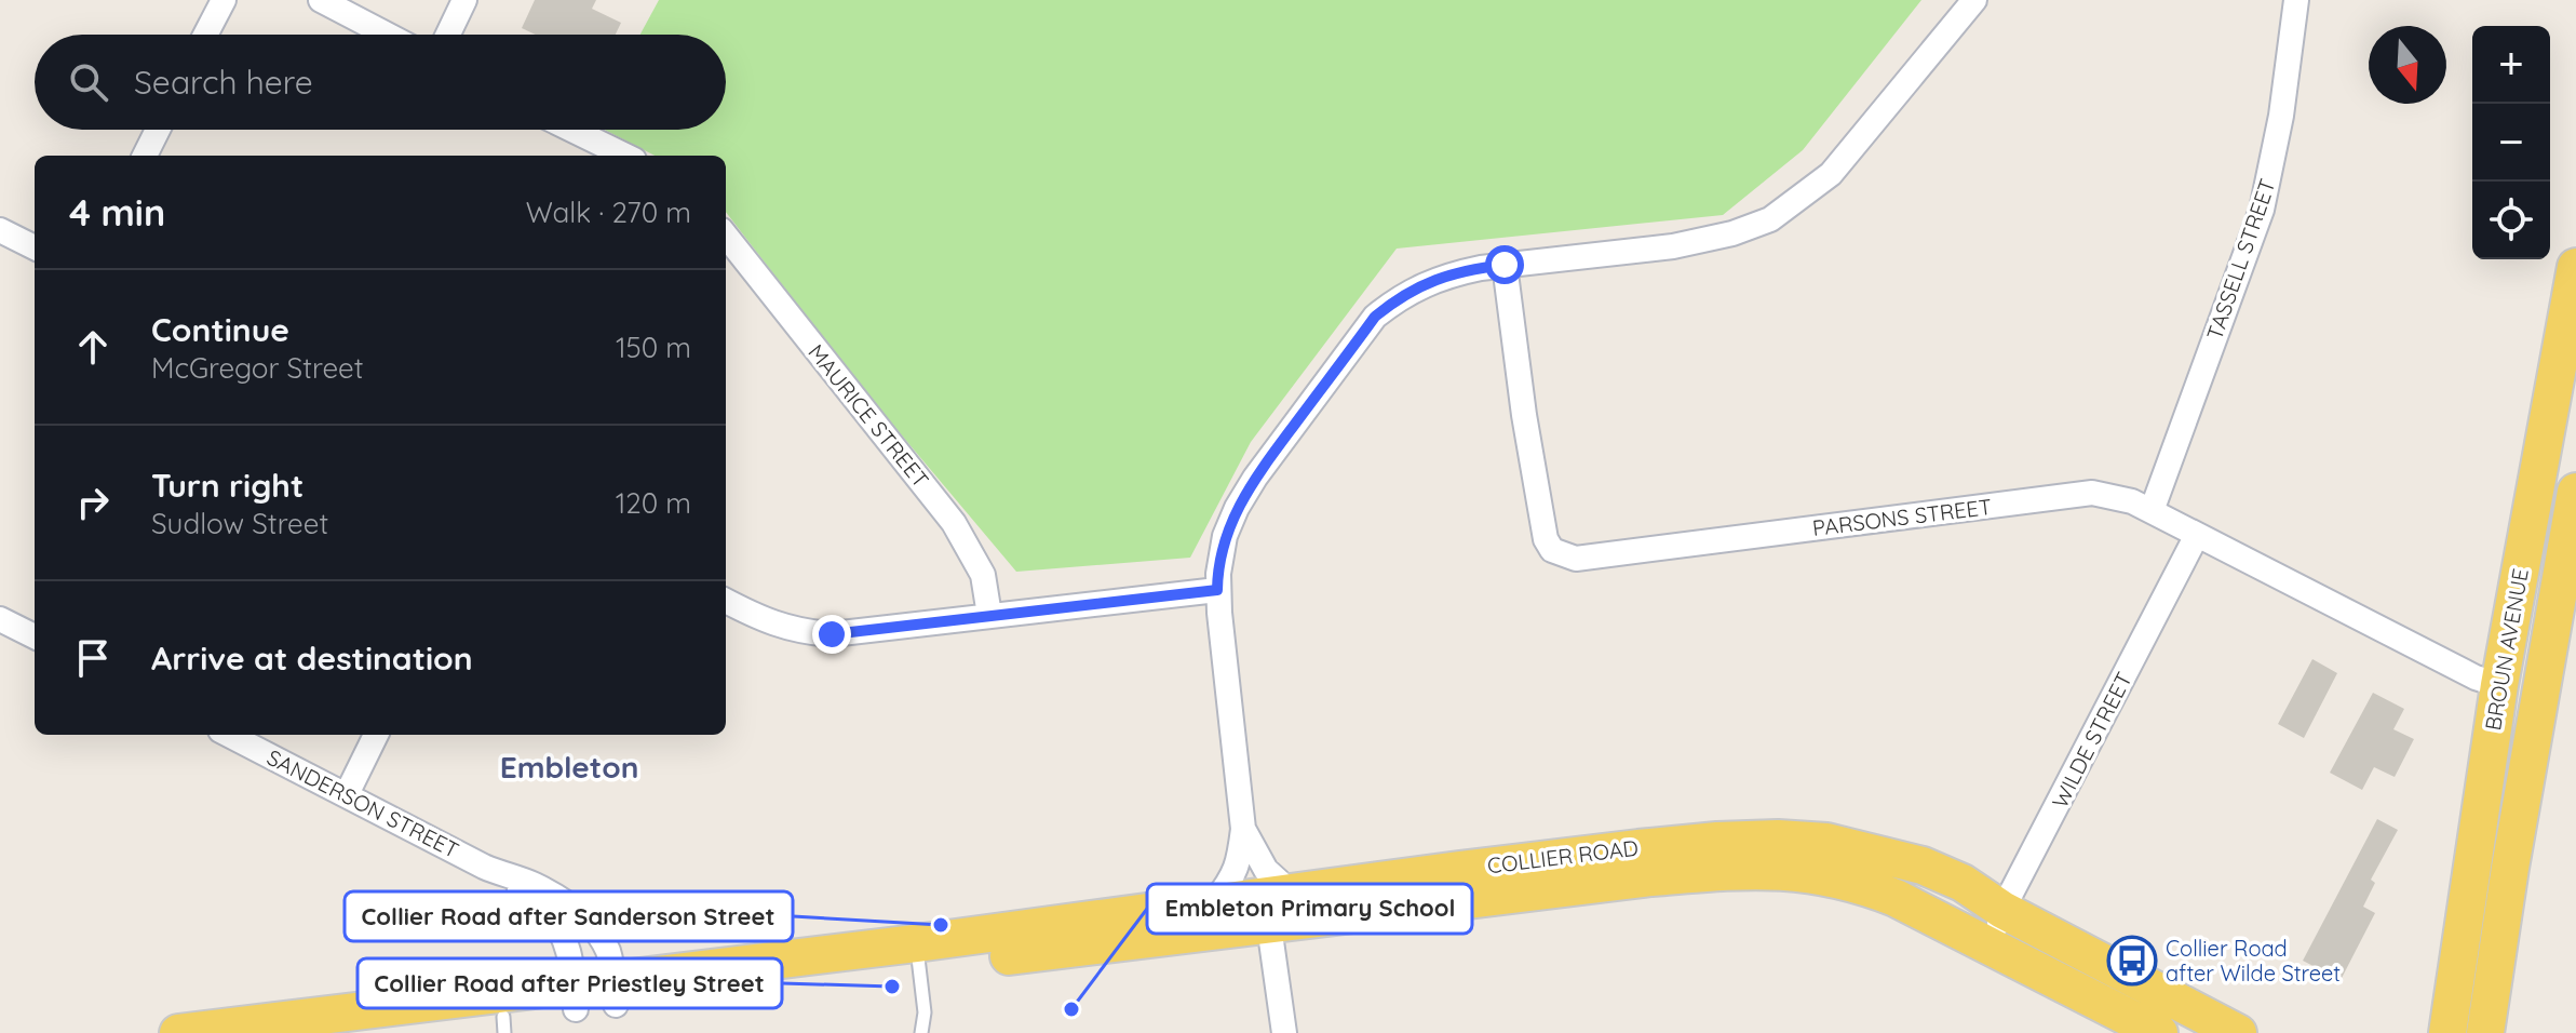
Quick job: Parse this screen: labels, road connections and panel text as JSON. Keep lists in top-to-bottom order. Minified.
{"streets":{"main road":["BROUN AVENUE","COLLIER ROAD"],"street":["TASSELL STREET","MAURICE STREET","PARSONS STREET","WILDE STREET","SANDERSON STREET"]},"crossings":[["TASSELL STREET","PARSONS STREET"],["PARSONS STREET","BROUN AVENUE"],["PARSONS STREET","WILDE STREET"],["WILDE STREET","COLLIER ROAD"],["SANDERSON STREET","COLLIER ROAD"]],"districts":["Embleton"],"places":{"other":["Collier Road after Sanderson Street","Collier Road after Priestley Street","Embleton Primary School"],"bus stop":["Collier Road after Wilde Street"]},"north":"bottom","page":{"map_buttons":["+","−"],"search":"Search here","heading":["4 min","Walk · 270 m"],"list":[["Continue","McGregor Street","150 m"],["Turn right","Sudlow Street","120 m"],"Arrive at destination"]}}
